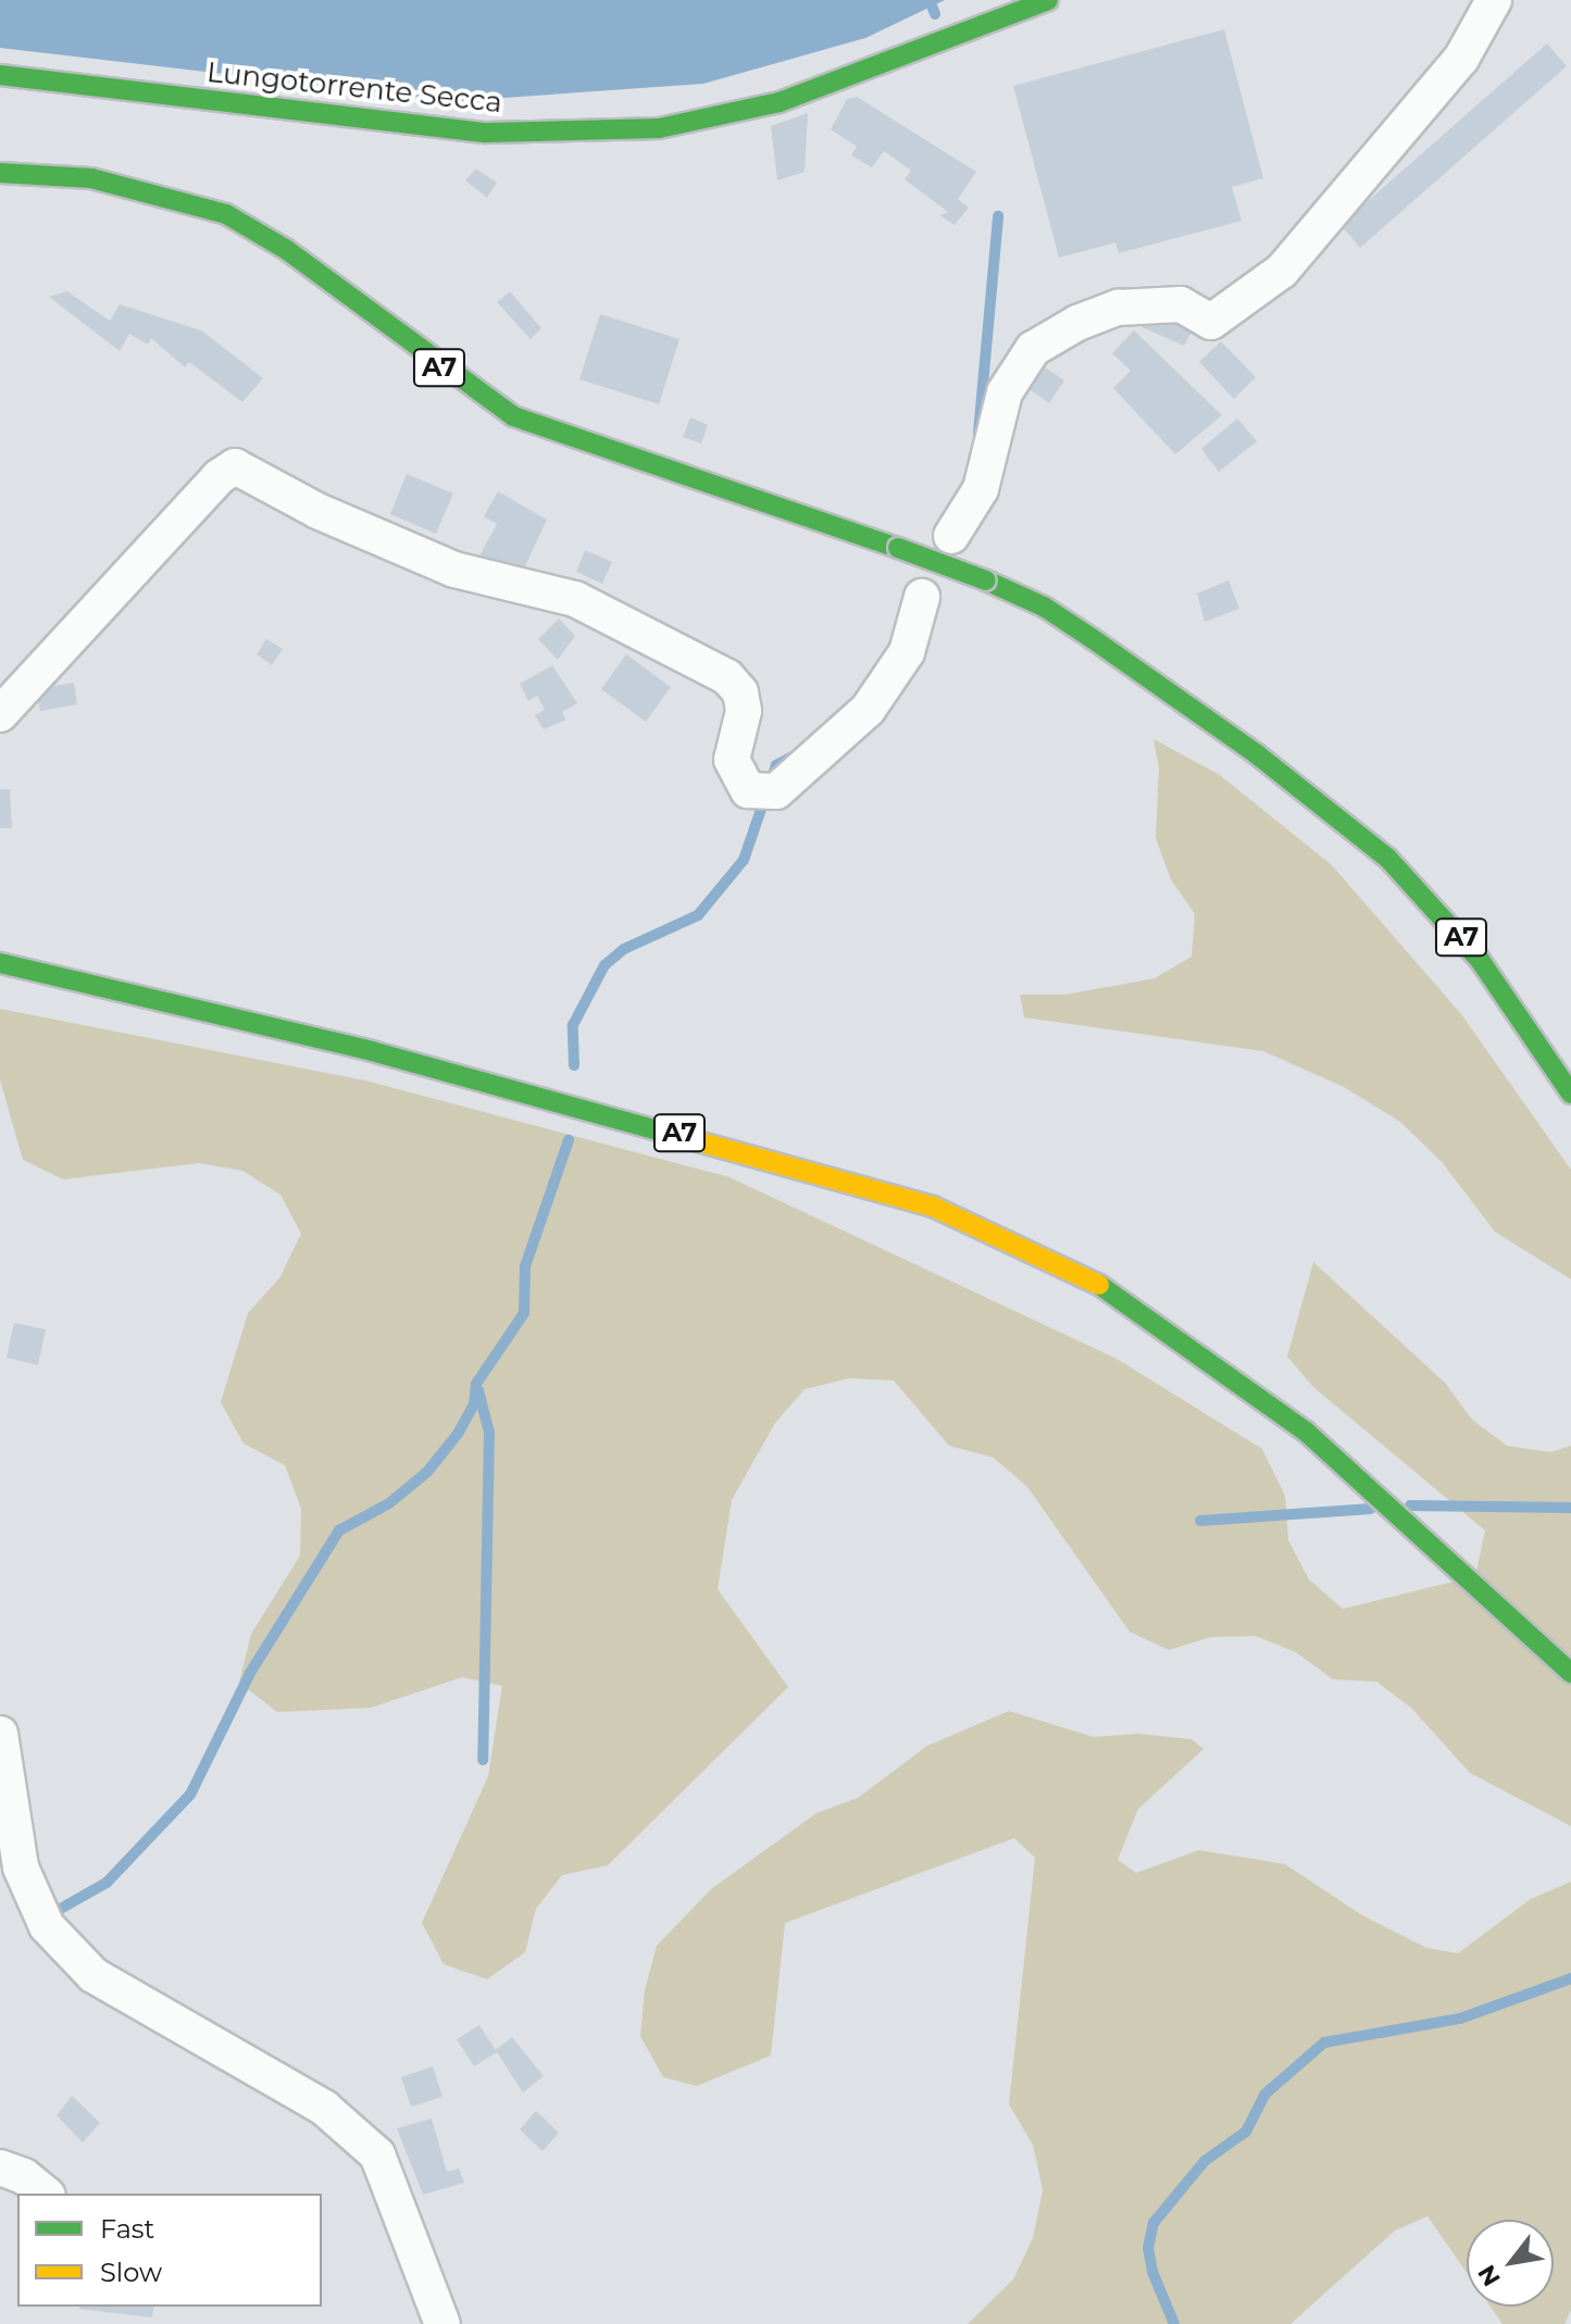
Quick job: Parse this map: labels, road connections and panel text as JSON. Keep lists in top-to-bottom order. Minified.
{"streets":{"main road":["Lungotorrente Secca","A7"]},"legend":["Fast","Slow"],"north":"bottom left"}
